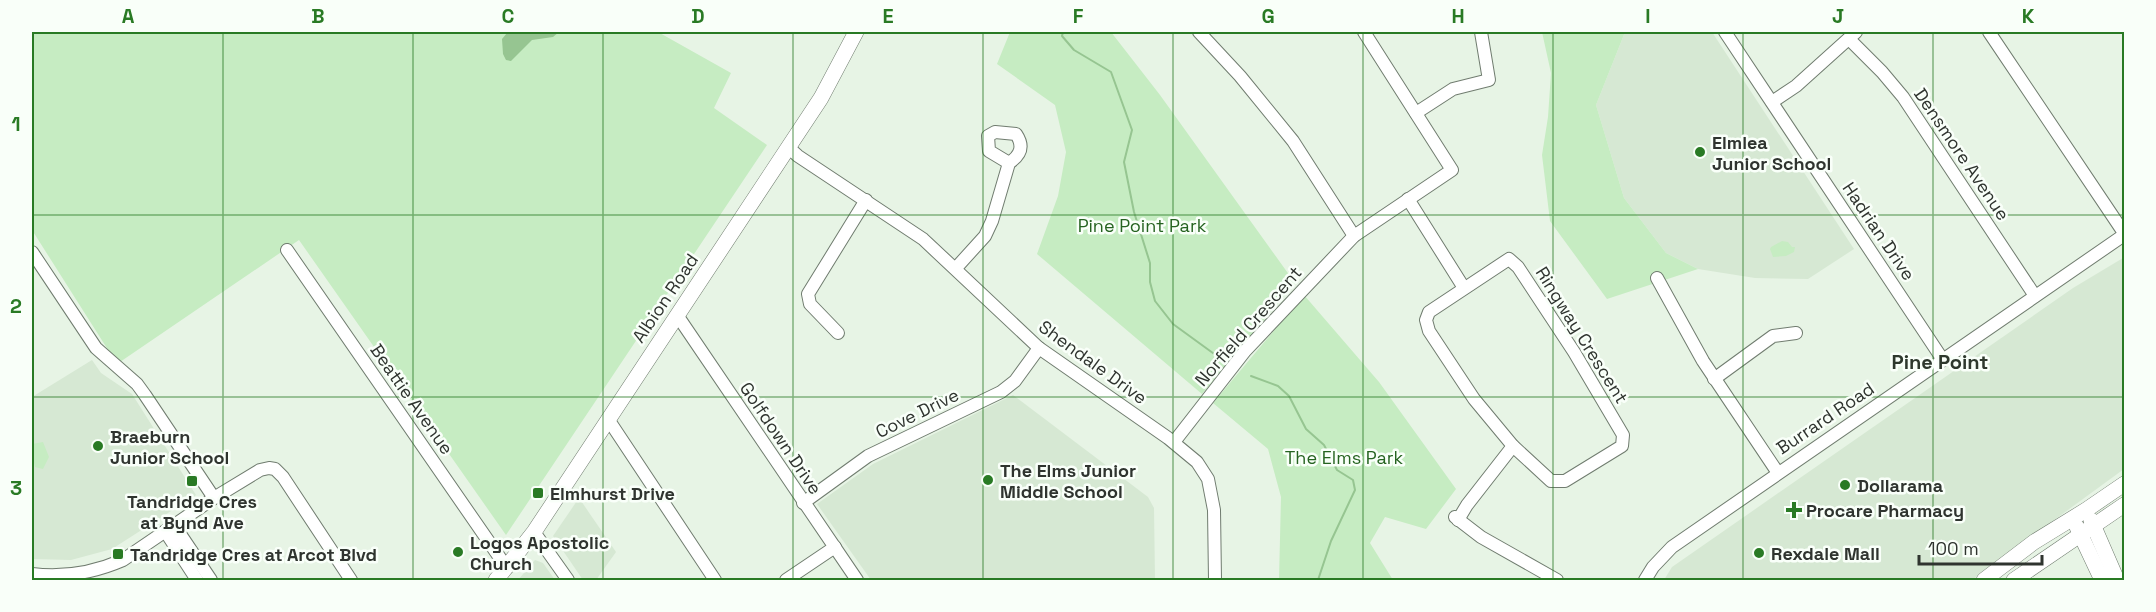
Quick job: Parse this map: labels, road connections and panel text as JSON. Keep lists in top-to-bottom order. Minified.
{"streets":{"main road":["Albion Road"],"street":["Densmore Avenue","Hadrian Drive","Norfield Crescent","Ringway Crescent","Shendale Drive","Beattie Avenue","Cove Drive","Burrard Road","Golfdown Drive"]},"crossings":[["Densmore Avenue","Burrard Road"],["Hadrian Drive","Burrard Road"],["Albion Road","Shendale Drive"],["Albion Road","Beattie Avenue"],["Albion Road","Golfdown Drive"],["Norfield Crescent","Shendale Drive"],["Shendale Drive","Cove Drive"],["Cove Drive","Golfdown Drive"]],"districts":["Pine Point"],"parks":["Pine Point Park","The Elms Park"],"places":{"other":["Elmlea Junior School","Braeburn Junior School","The Elms Junior Middle School","Dollarama","Logos Apostolic Church","Rexdale Mall"],"transit":["Tandridge Cres at Bynd Ave","Elmhurst Drive","Tandridge Cres at Arcot Blvd"],"health":["Procare Pharmacy"]},"scale_bar":"100 m","grid":{"columns":["A","B","C","D","E","F","G","H","I","J","K"],"rows":["1","2","3"]}}
